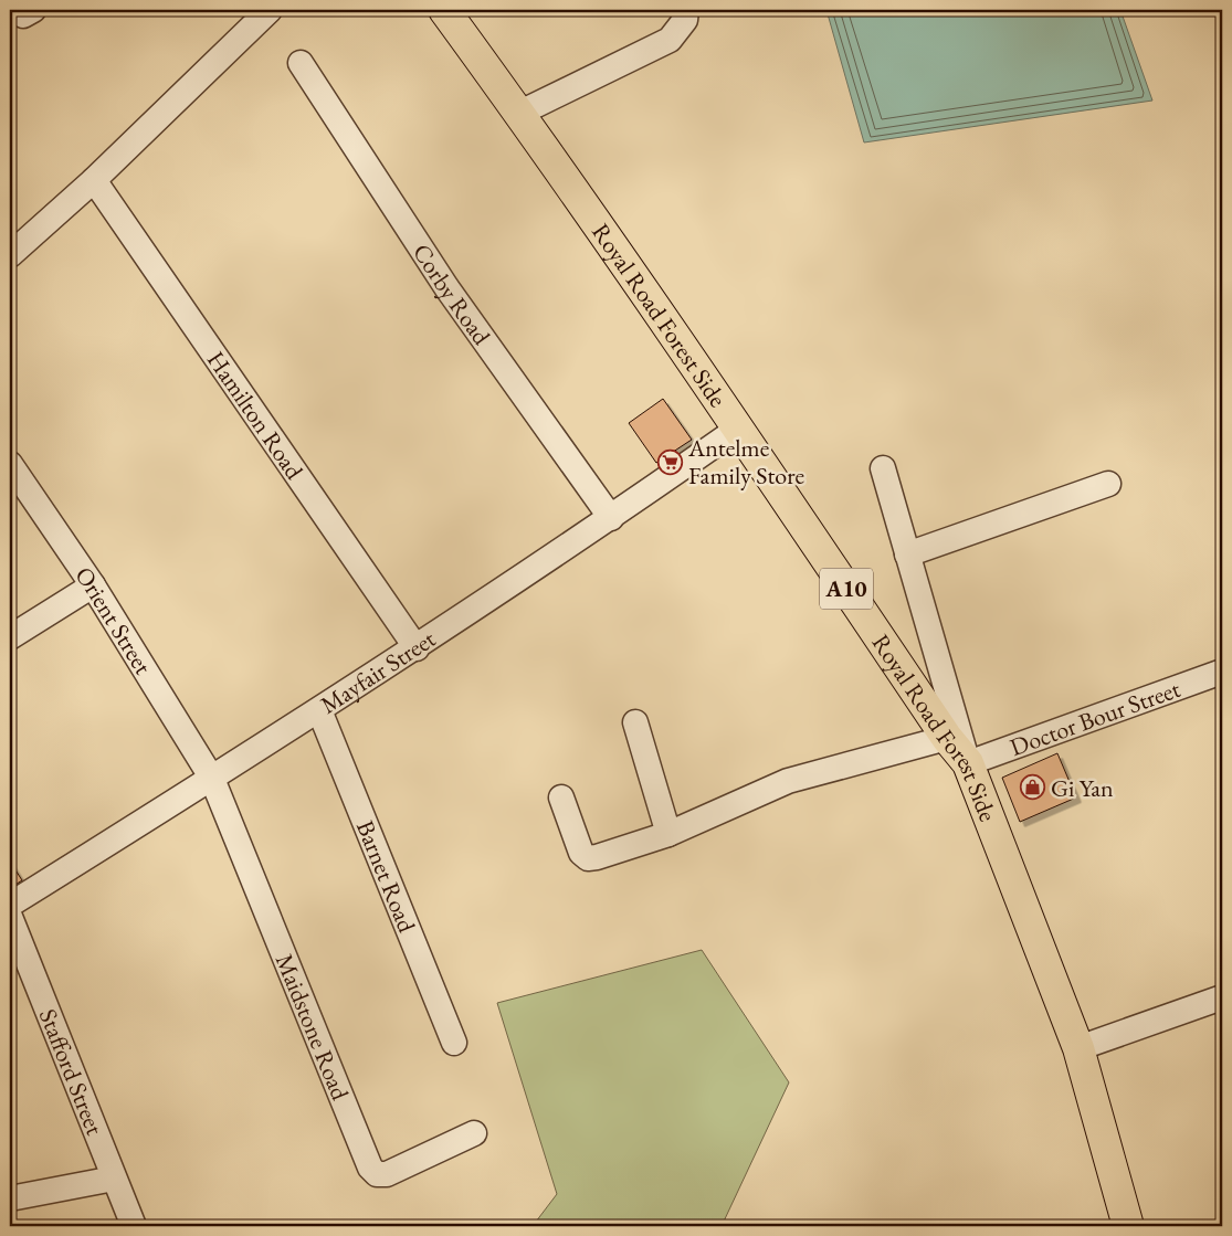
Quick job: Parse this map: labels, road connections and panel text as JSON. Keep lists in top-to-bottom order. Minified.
{"streets":{"main road":["Royal Road Forest Side","A10"],"street":["Corby Road","Hamilton Road","Orient Street","Mayfair Street","Doctor Bour Street","Barnet Road","Maidstone Road","Stafford Street"]},"crossings":[["Corby Road","Mayfair Street"],["Royal Road Forest Side","Mayfair Street"],["Royal Road Forest Side","Doctor Bour Street"],["Hamilton Road","Mayfair Street"],["Orient Street","Mayfair Street"],["Orient Street","Maidstone Road"],["Mayfair Street","Barnet Road"],["Mayfair Street","Maidstone Road"]],"places":{"supermarket":["Antelme Family Store"],"shop":["Gi Yan"]}}
